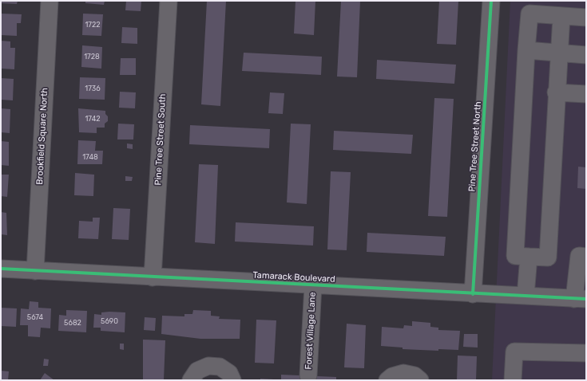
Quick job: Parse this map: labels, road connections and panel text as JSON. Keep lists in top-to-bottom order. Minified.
{"streets":{"street":["Brookfield Square North","Pine Tree Street South","Pine Tree Street North","Tamarack Boulevard","Forest Village Lane"]},"crossings":[["Brookfield Square North","Tamarack Boulevard"],["Pine Tree Street South","Tamarack Boulevard"],["Pine Tree Street North","Tamarack Boulevard"],["Tamarack Boulevard","Forest Village Lane"]],"house_numbers":["1722","1728","1736","1742","1748","5674","5690","5682"]}
